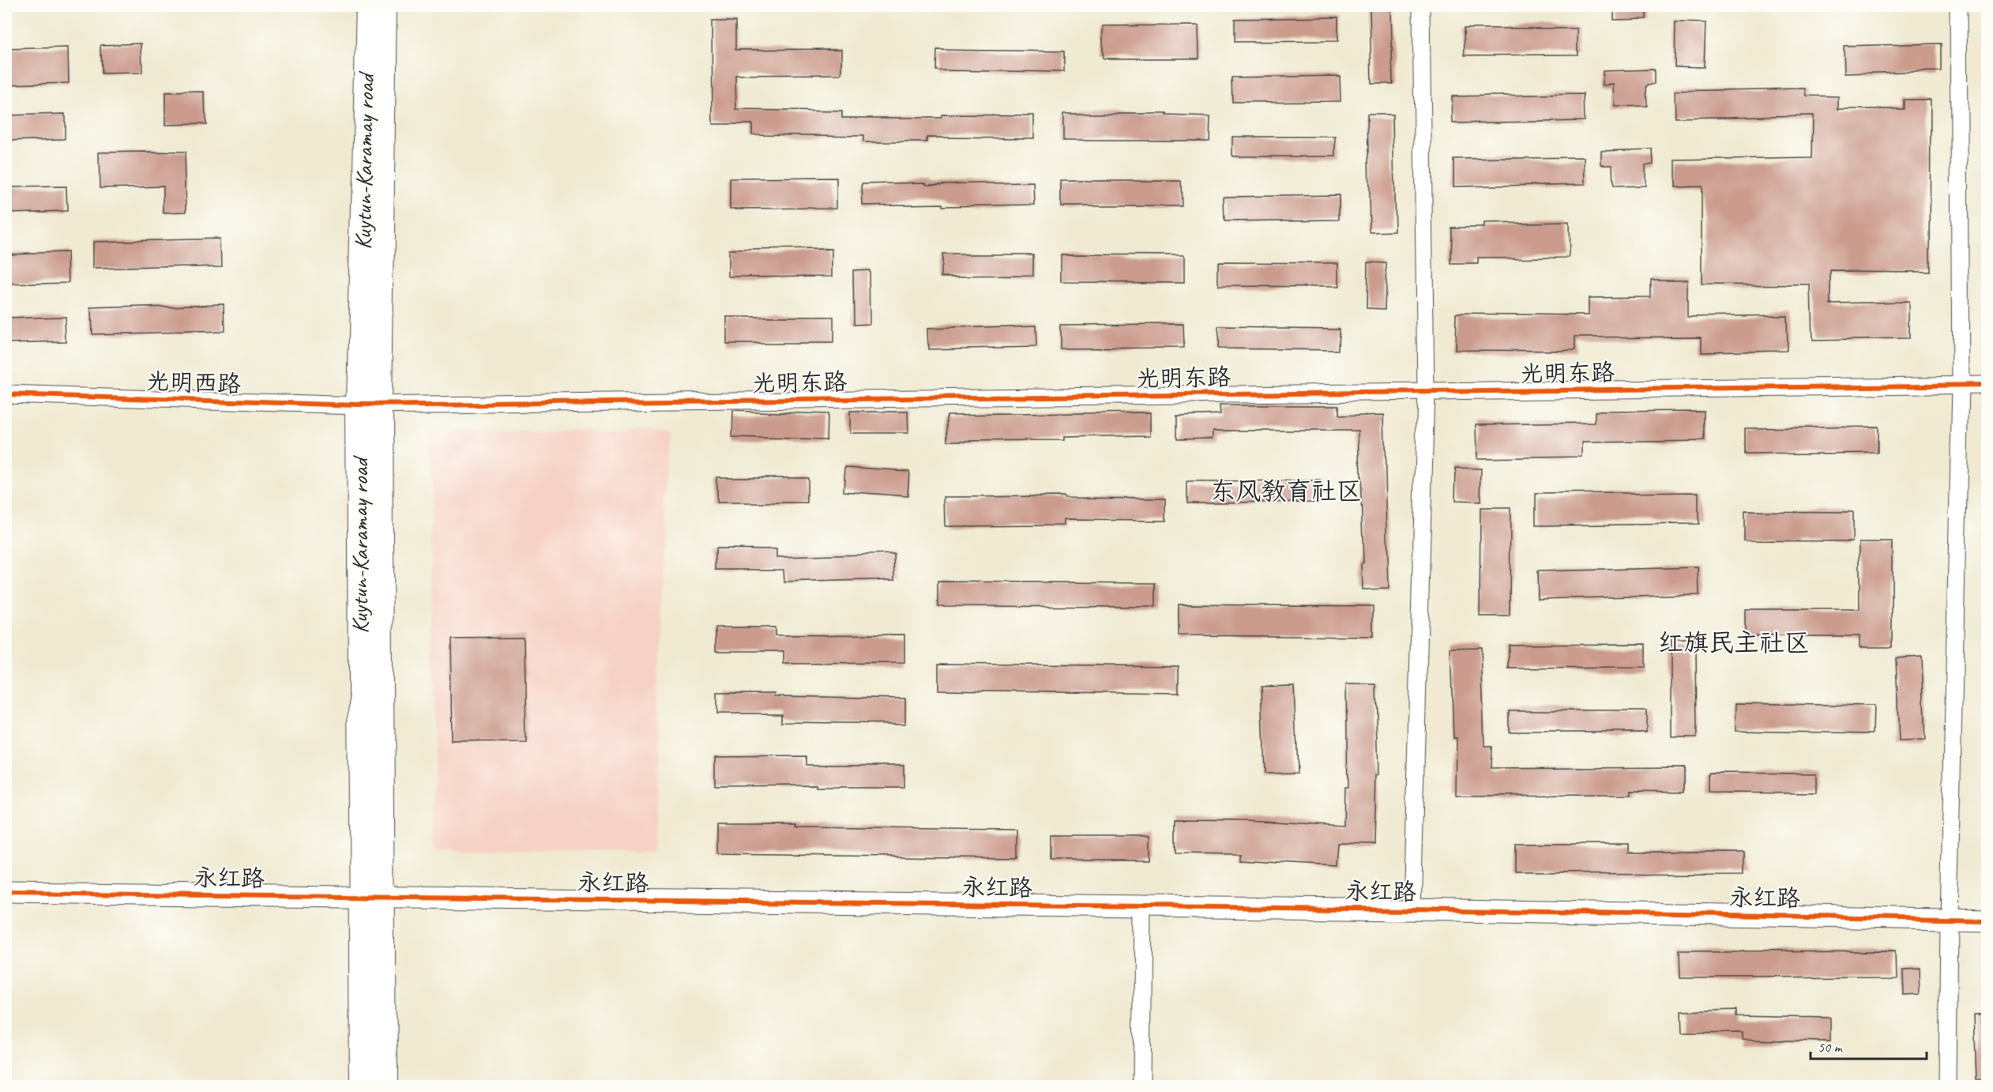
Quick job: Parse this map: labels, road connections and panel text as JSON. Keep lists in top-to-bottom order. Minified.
{"streets":{"main road":["Kuytun-Karamay road"],"street":["光明东路","光明西路","永红路"]},"crossings":[["Kuytun-Karamay road","光明东路"],["Kuytun-Karamay road","光明西路"],["Kuytun-Karamay road","永红路"],["光明东路","光明西路"]],"districts":["东风教育社区","红旗民主社区"],"scale_bar":"50 m"}
